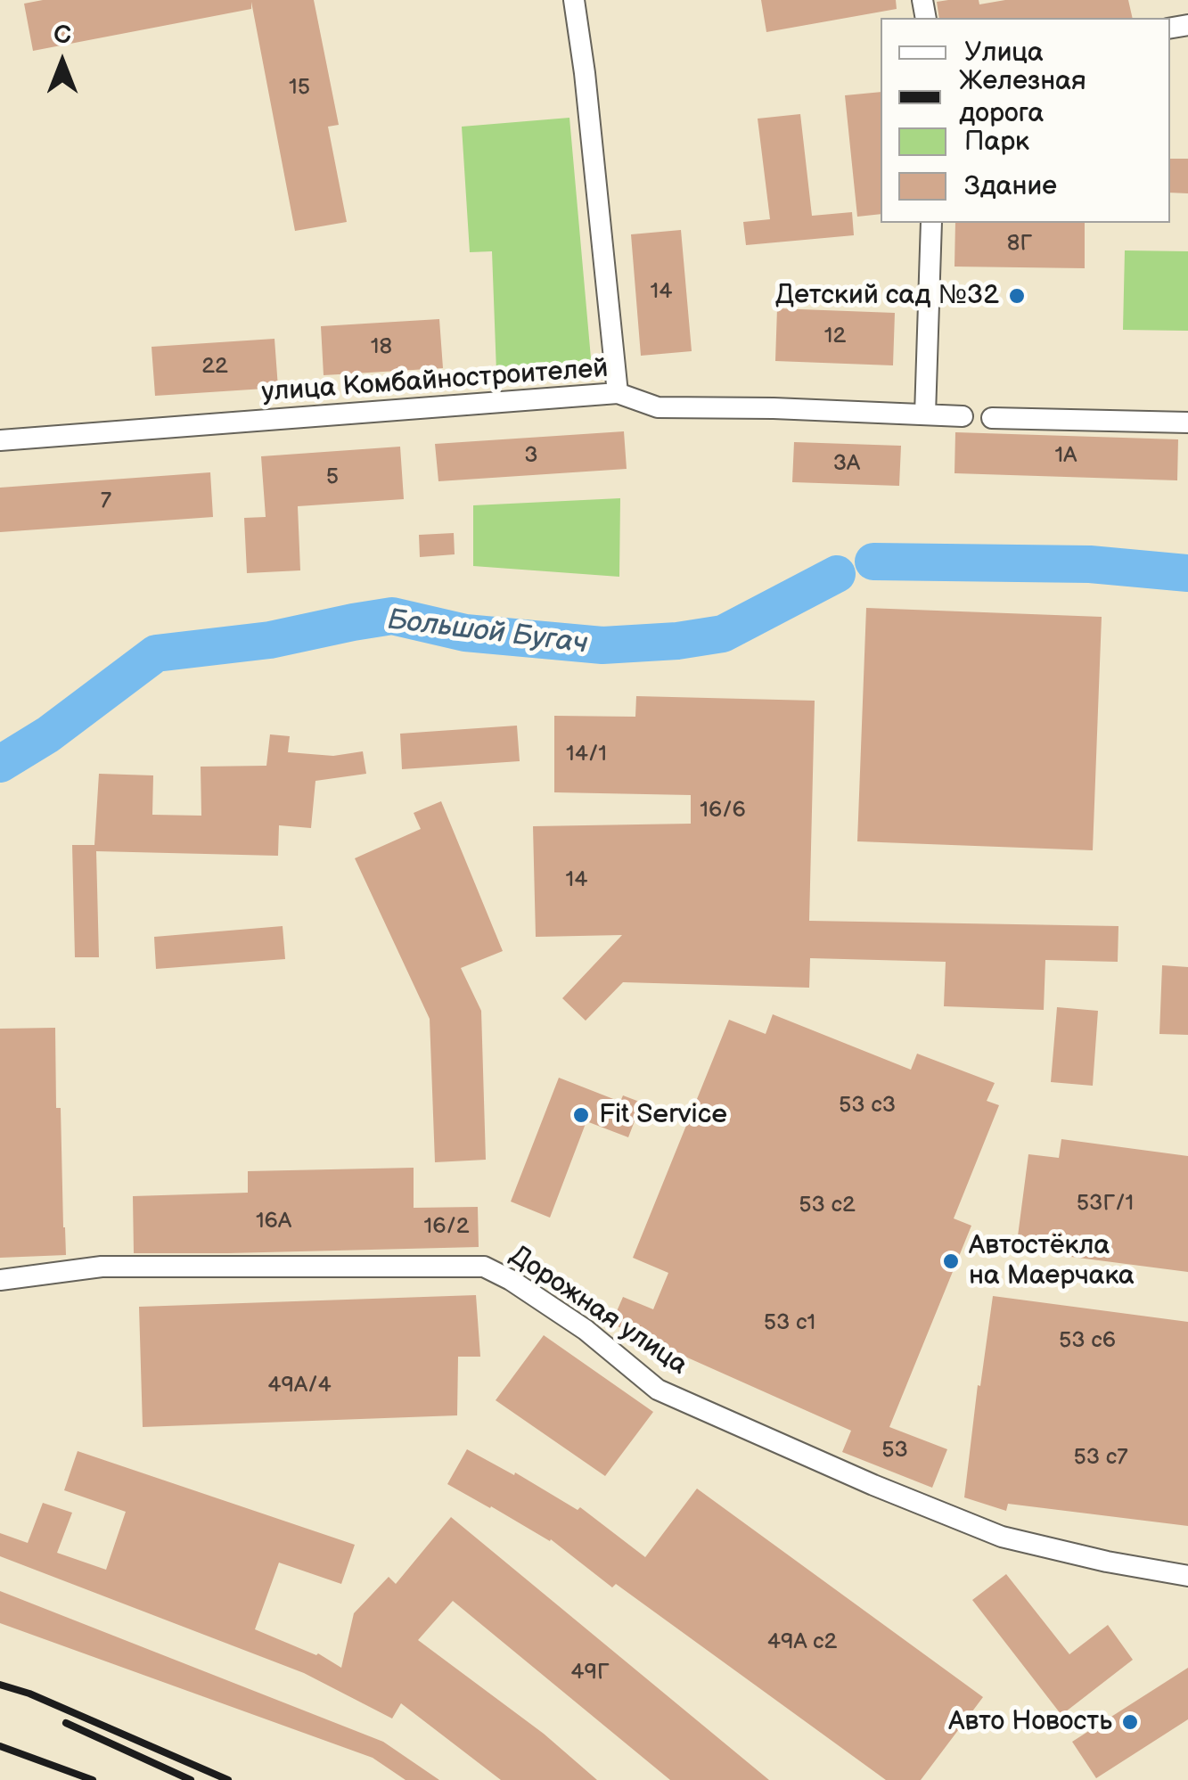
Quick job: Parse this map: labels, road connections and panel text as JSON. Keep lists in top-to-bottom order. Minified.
{"streets":{"street":["улица Комбайностроителей","Дорожная улица"]},"water":["Большой Бугач"],"places":["Детский сад №32","Fit Service","Автостёкла на Маерчака","Авто Новость"],"house_numbers":["15","8Г","14","12","18","22","3","1А","3А","5","7","14/1","16/6","14","53 с3","53Г/1","53 с2","16А","16/2","53 с1","53 с6","49А/4","53","53 с7","49А с2","49Г"],"legend":["Улица","Железная дорога","Парк","Здание"],"north":"top"}
